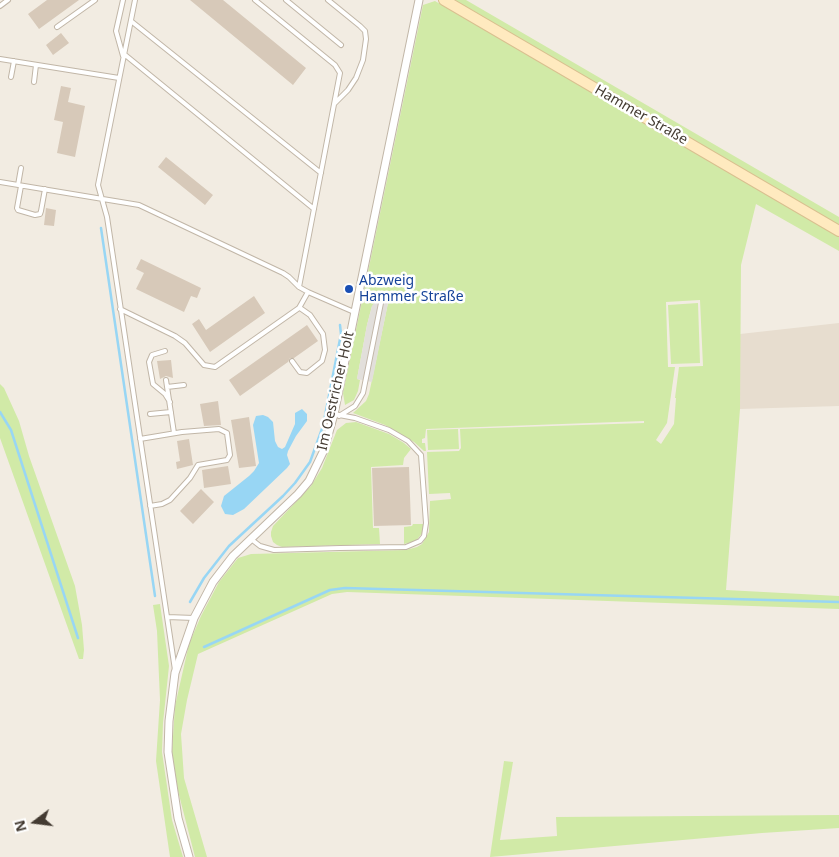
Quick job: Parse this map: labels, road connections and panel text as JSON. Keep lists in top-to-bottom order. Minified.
{"streets":{"main road":["Hammer Straße"],"street":["Im Oestricher Holt"]},"places":["Abzweig Hammer Straße"],"north":"left"}
